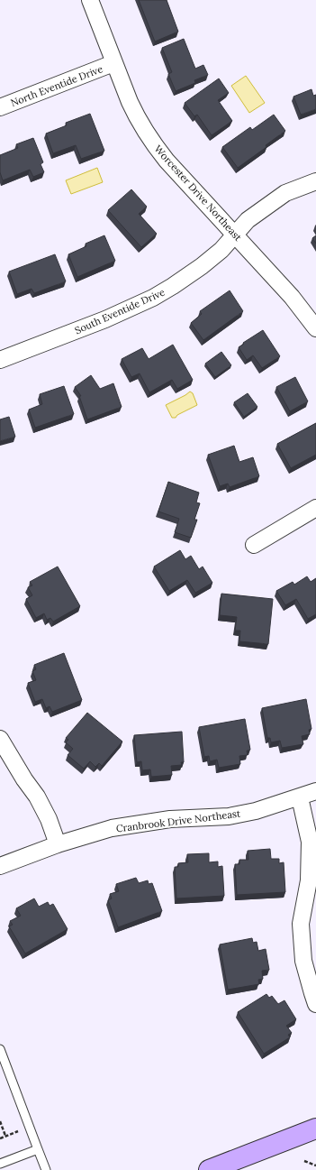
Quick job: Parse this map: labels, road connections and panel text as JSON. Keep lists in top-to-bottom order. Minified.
{"streets":{"street":["North Eventide Drive","Worcester Drive Northeast","South Eventide Drive","Cranbrook Drive Northeast"]},"crossings":[["North Eventide Drive","Worcester Drive Northeast"],["Worcester Drive Northeast","South Eventide Drive"]]}
